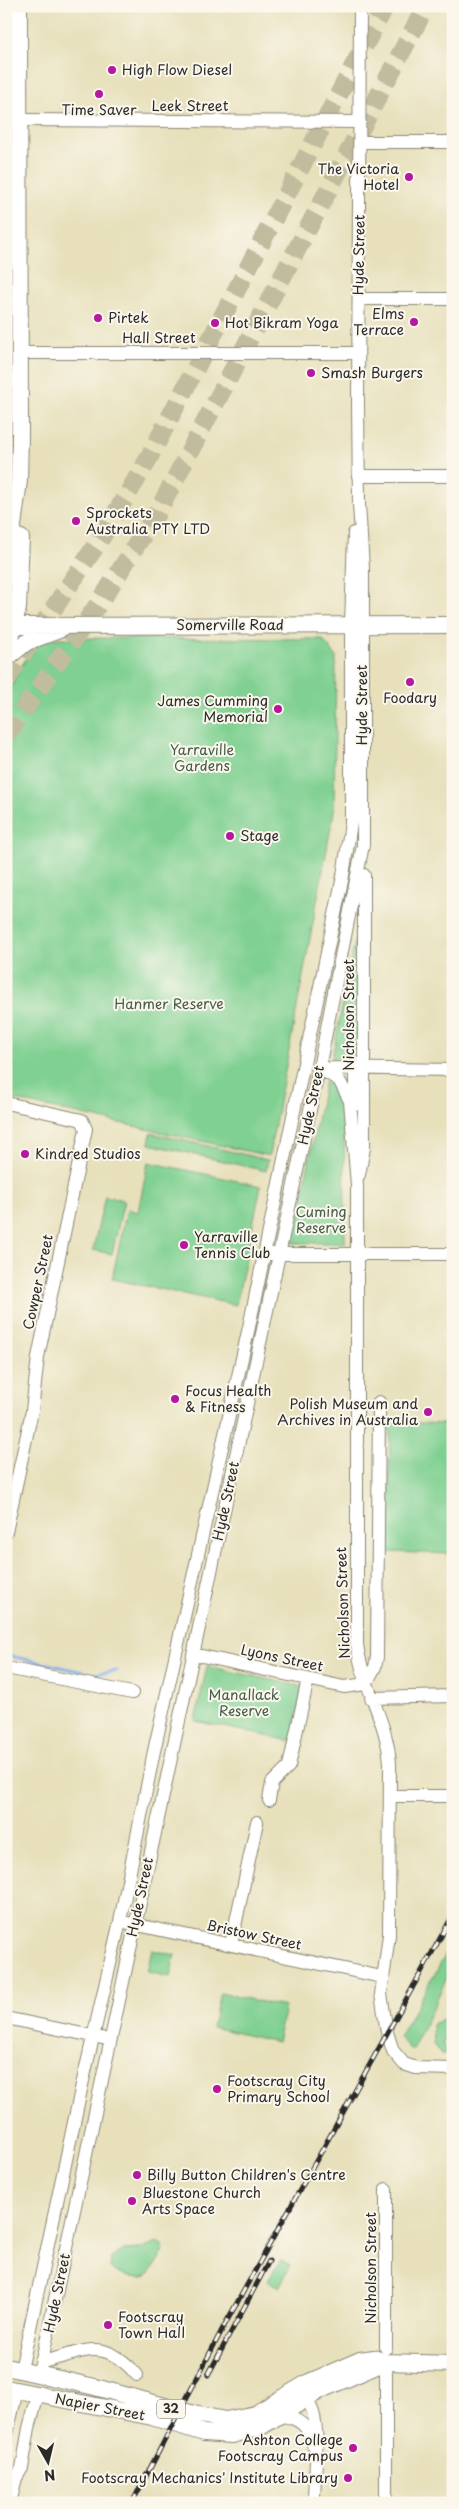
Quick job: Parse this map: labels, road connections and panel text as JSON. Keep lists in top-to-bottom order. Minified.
{"streets":{"main road":["Hyde Street","Somerville Road","Napier Street","32"],"street":["Leek Street","Hall Street","Nicholson Street","Cowper Street","Lyons Street","Bristow Street"]},"crossings":[["Leek Street","Hyde Street"],["Hyde Street","Hall Street"],["Hyde Street","Somerville Road"],["Hyde Street","Nicholson Street"],["Hyde Street","Lyons Street"],["Hyde Street","Bristow Street"],["Hyde Street","Napier Street"],["Nicholson Street","Lyons Street"],["Nicholson Street","Bristow Street"],["Nicholson Street","32"],["Napier Street","32"]],"parks":["Yarraville Gardens","Hanmer Reserve","Cuming Reserve","Manallack Reserve"],"places":["High Flow Diesel","Time Saver","The Victoria Hotel","Pirtek","Elms Terrace","Hot Bikram Yoga","Smash Burgers","Sprockets Australia PTY LTD","Foodary","James Cumming Memorial","Stage","Kindred Studios","Yarraville Tennis Club","Focus Health & Fitness","Polish Museum and Archives in Australia","Footscray City Primary School","Billy Button Children's Centre","Bluestone Church Arts Space","Footscray Town Hall","Ashton College Footscray Campus","Footscray Mechanics' Institute Library"],"north":"bottom"}
